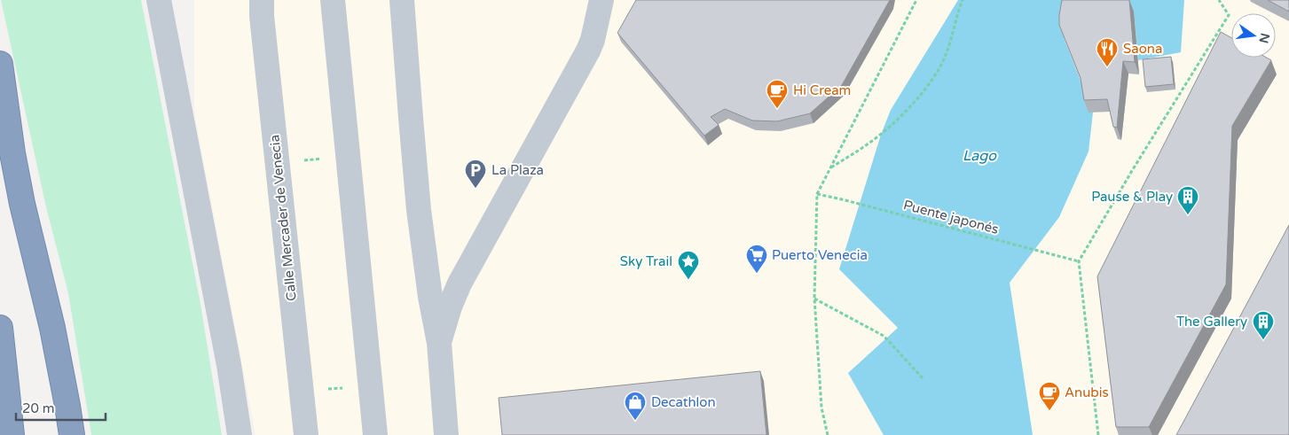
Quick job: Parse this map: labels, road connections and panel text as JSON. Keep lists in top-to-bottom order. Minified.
{"streets":{"street":["Calle Mercader de Venecia"],"path":["Puente japonés"]},"water":["Lago"],"places":{"restaurant":["Saona"],"cafe":["Hi Cream","Anubis"],"parking":["La Plaza"],"building":["Pause & Play","The Gallery"],"supermarket":["Puerto Venecia"],"place":["Sky Trail"],"shop":["Decathlon"]},"scale_bar":"20 m","north":"right"}
